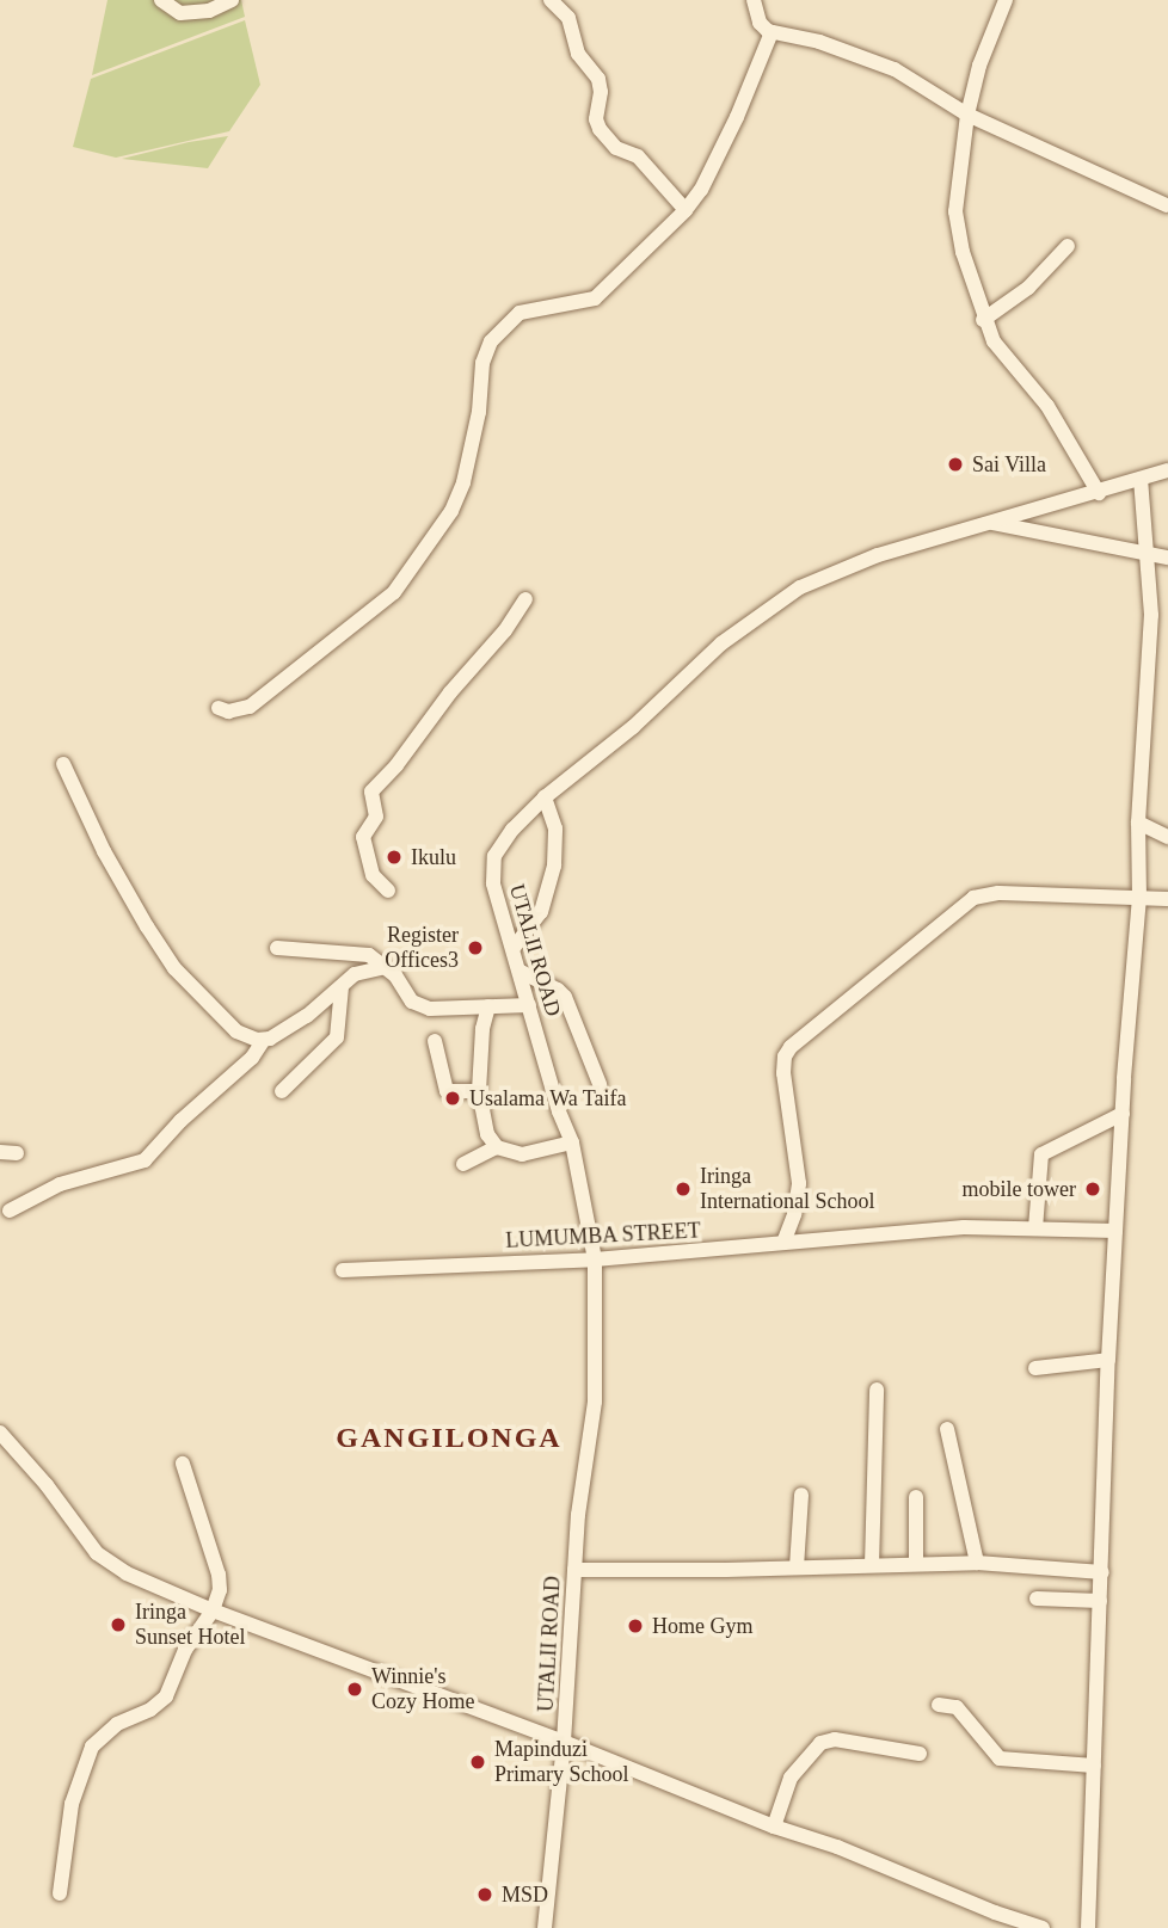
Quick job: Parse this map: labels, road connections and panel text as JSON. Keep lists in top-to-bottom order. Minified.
{"streets":{"street":["UTALII ROAD","LUMUMBA STREET"]},"crossings":[["UTALII ROAD","LUMUMBA STREET"]],"districts":["GANGILONGA"],"places":["Sai Villa","Ikulu","Register Offices3","Usalama Wa Taifa","Iringa International School","mobile tower","Iringa Sunset Hotel","Home Gym","Winnie's Cozy Home","Mapinduzi Primary School","MSD"]}
